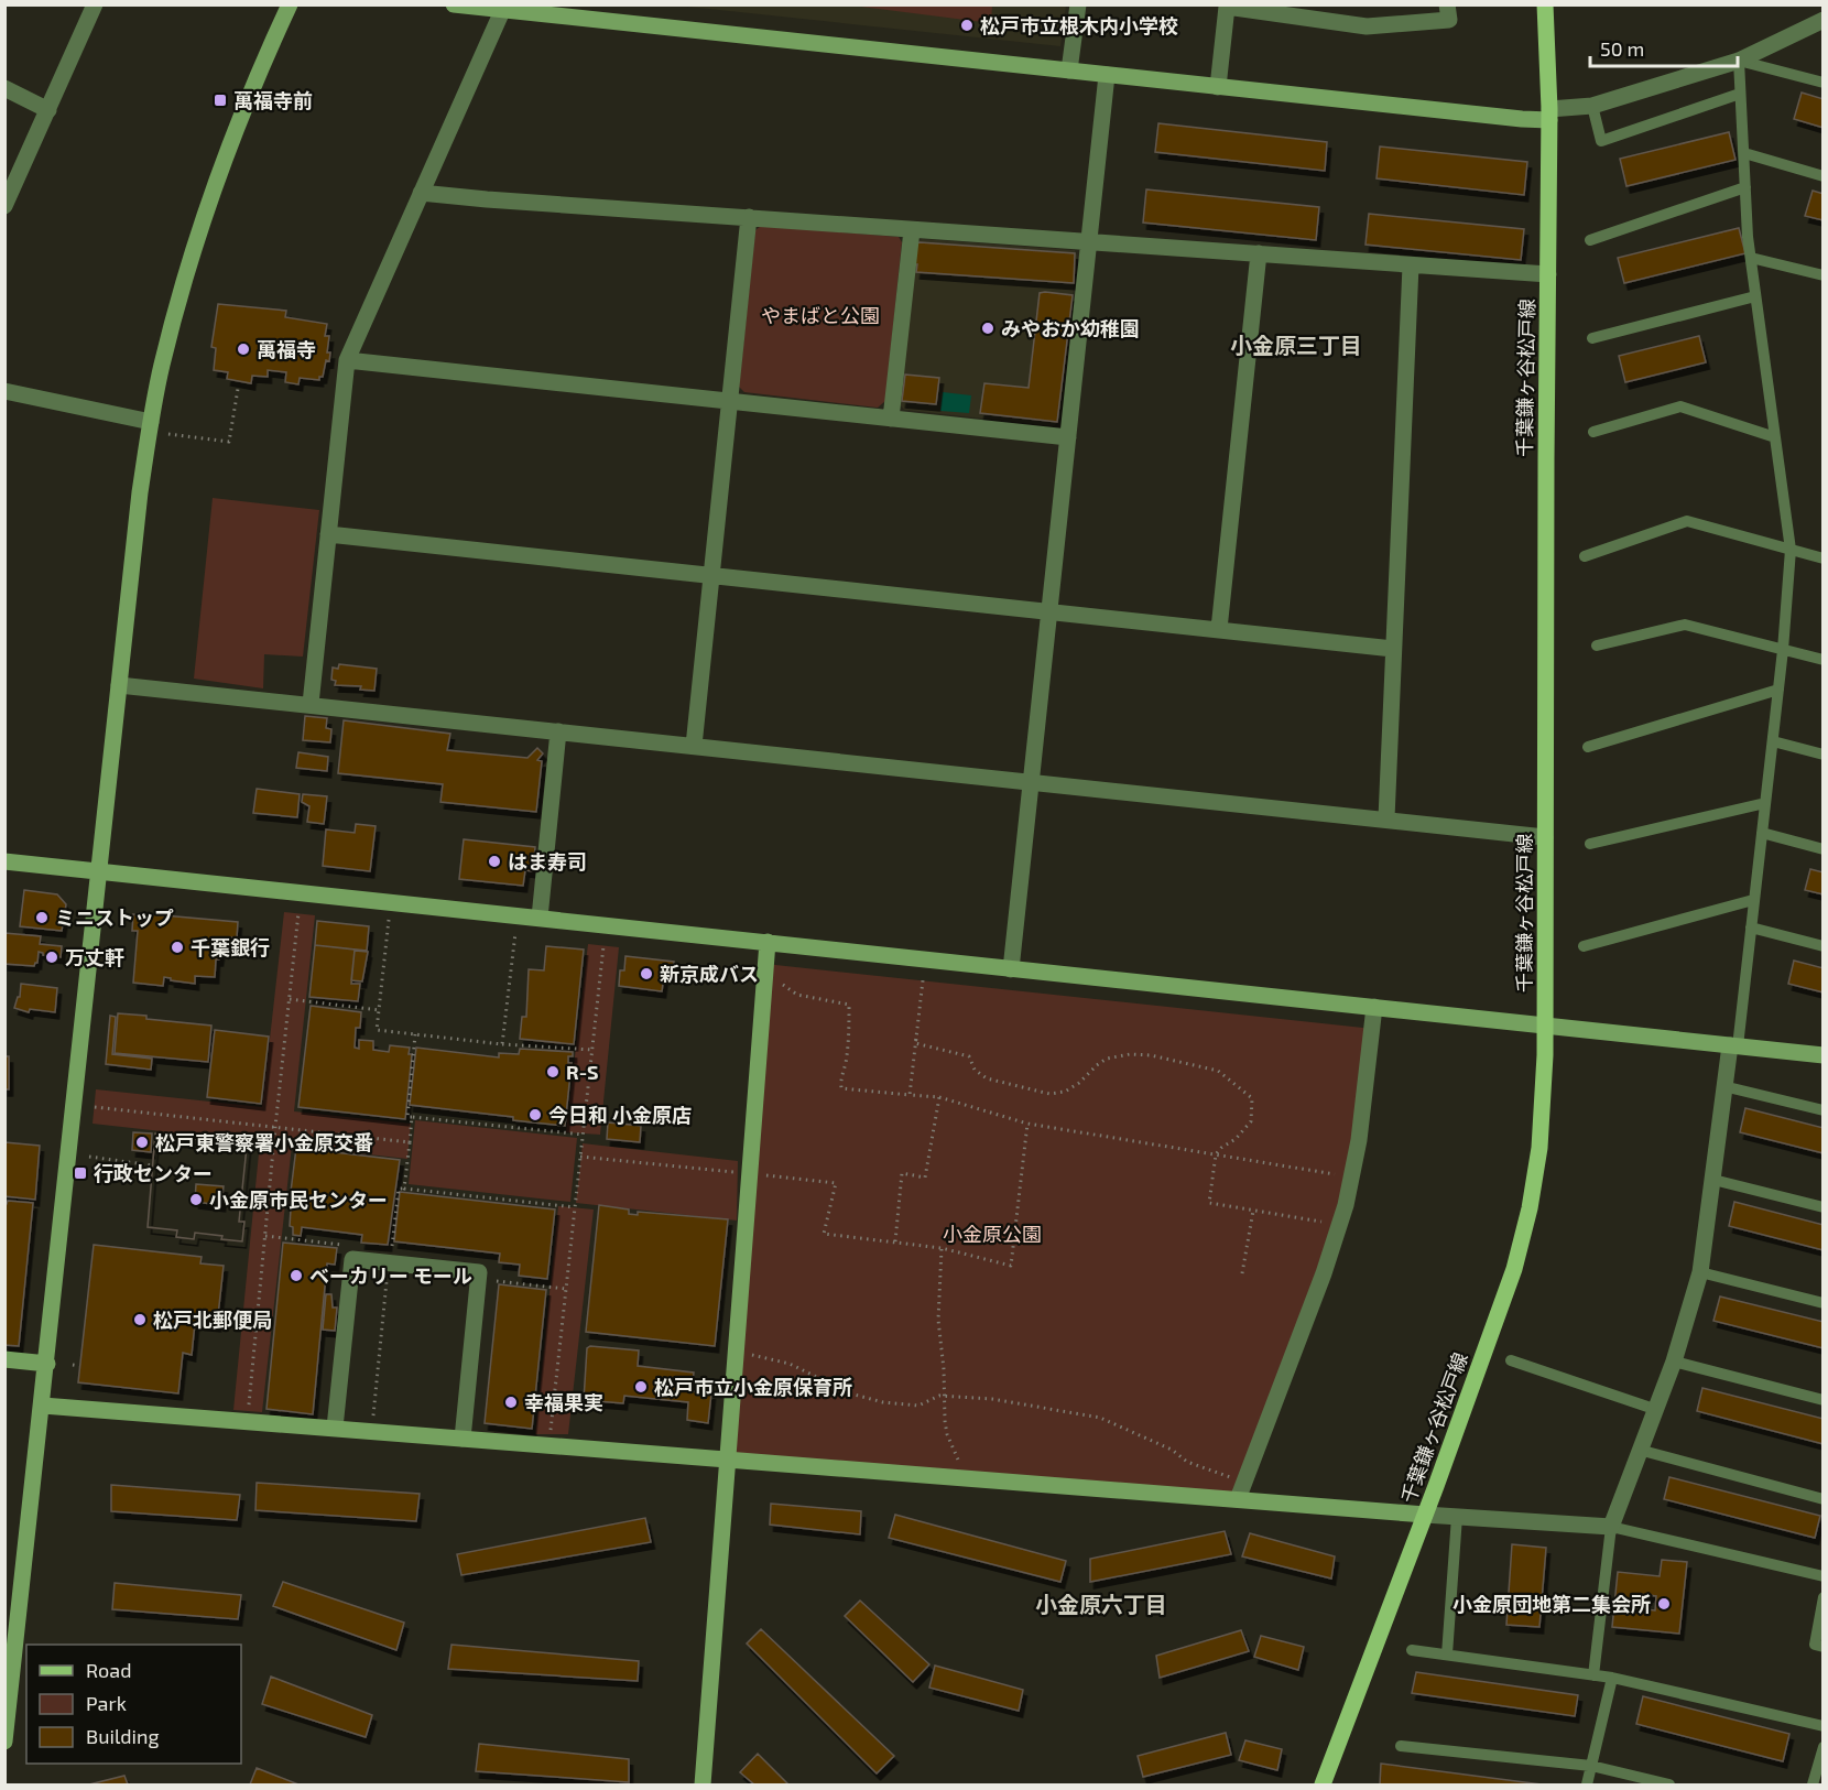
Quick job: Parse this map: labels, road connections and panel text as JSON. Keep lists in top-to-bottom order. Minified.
{"streets":{"main road":["千葉鎌ヶ谷松戸線"]},"districts":["小金原三丁目","小金原六丁目"],"parks":["やまばと公園","小金原公園"],"places":{"other":["松戸市立根木内小学校","みやおか幼稚園","萬福寺","はま寿司","ミニストップ","千葉銀行","万丈軒","新京成バス","R-S","今日和 小金原店","松戸東警察署小金原交番","小金原市民センター","ベーカリー モール","松戸北郵便局","松戸市立小金原保育所","幸福果実","小金原団地第二集会所"],"transit":["萬福寺前","行政センター"]},"legend":["Road","Park","Building"],"scale_bar":"50 m"}
